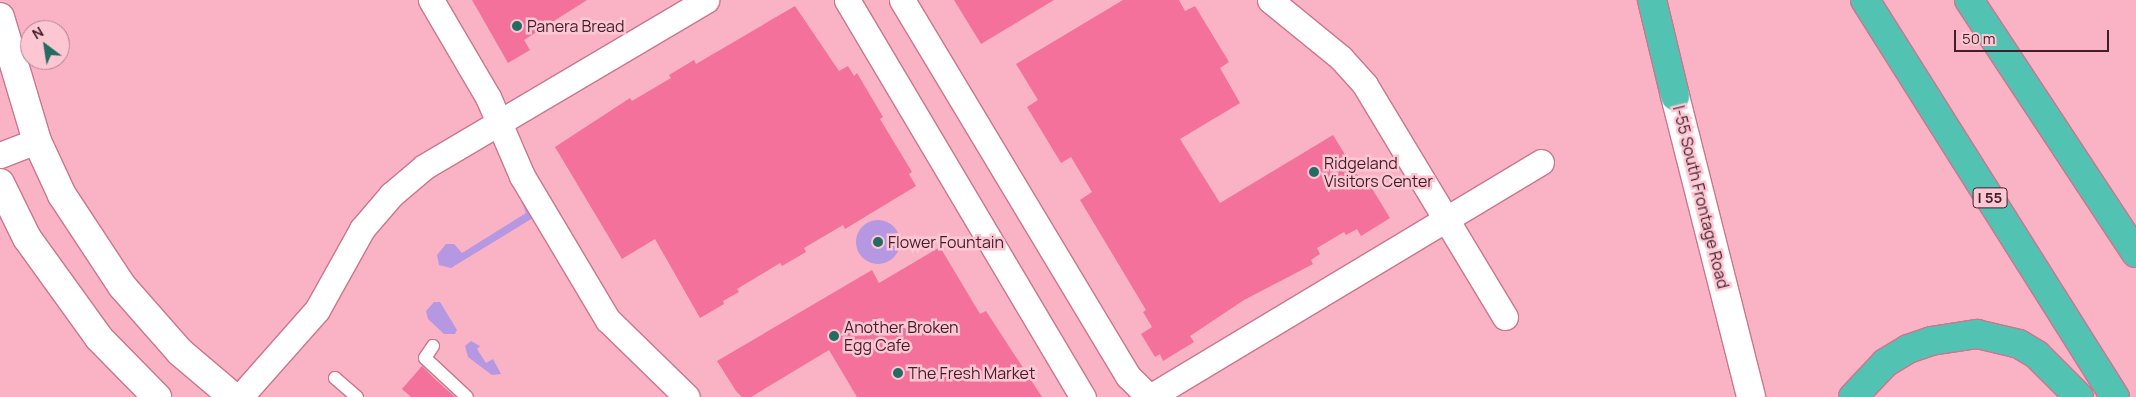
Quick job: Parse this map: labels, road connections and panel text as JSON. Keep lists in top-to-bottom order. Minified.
{"streets":{"highway":["I 55"],"street":["I-55 South Frontage Road"]},"places":["Panera Bread","Ridgeland Visitors Center","Flower Fountain","Another Broken Egg Cafe","The Fresh Market"],"scale_bar":"50 m","north":"top left"}
